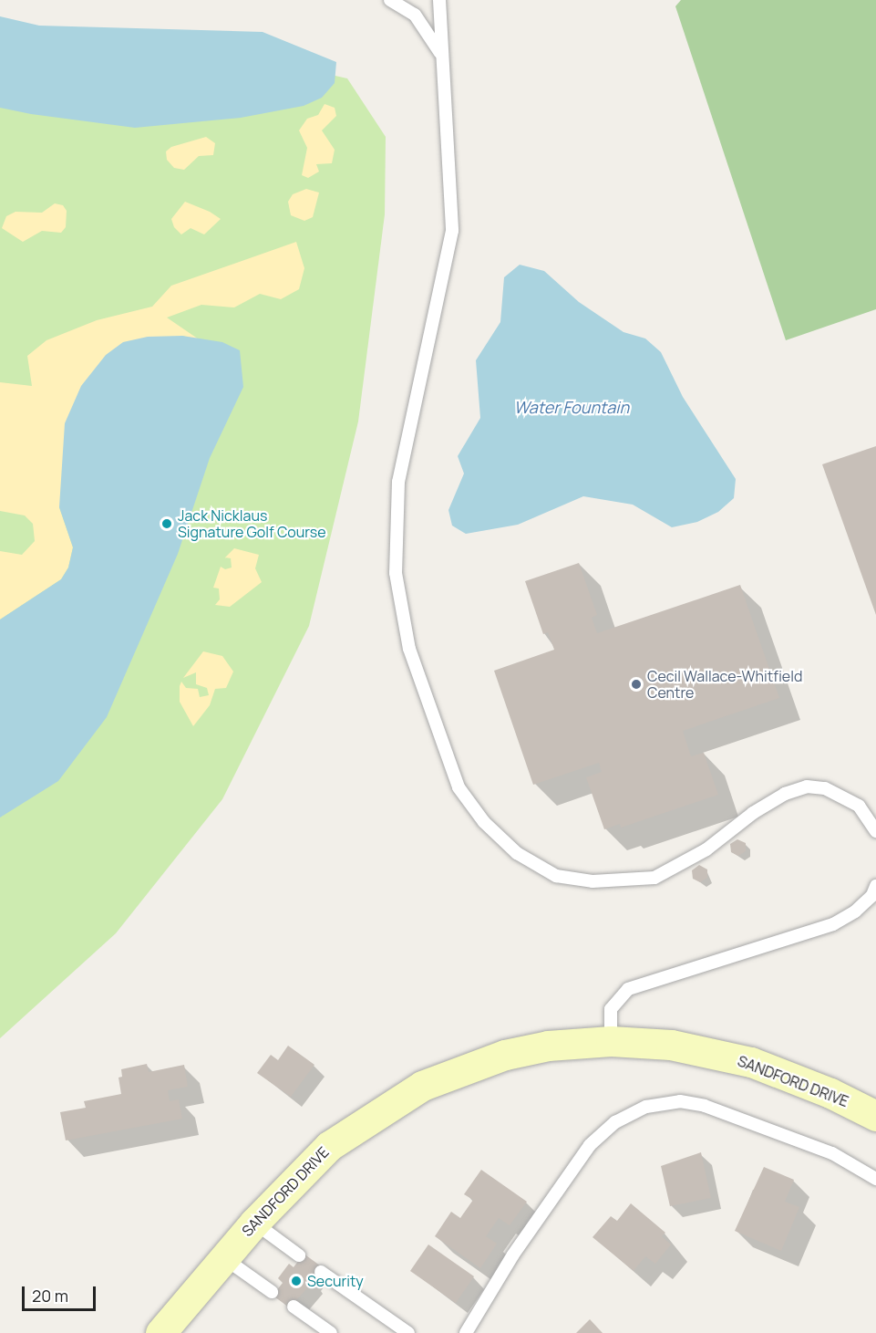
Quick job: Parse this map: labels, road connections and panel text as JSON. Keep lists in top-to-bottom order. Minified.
{"streets":{"street":["SANDFORD DRIVE"]},"water":["Water Fountain"],"places":["Jack Nicklaus Signature Golf Course","Cecil Wallace-Whitfield Centre","Security"],"scale_bar":"20 m"}
